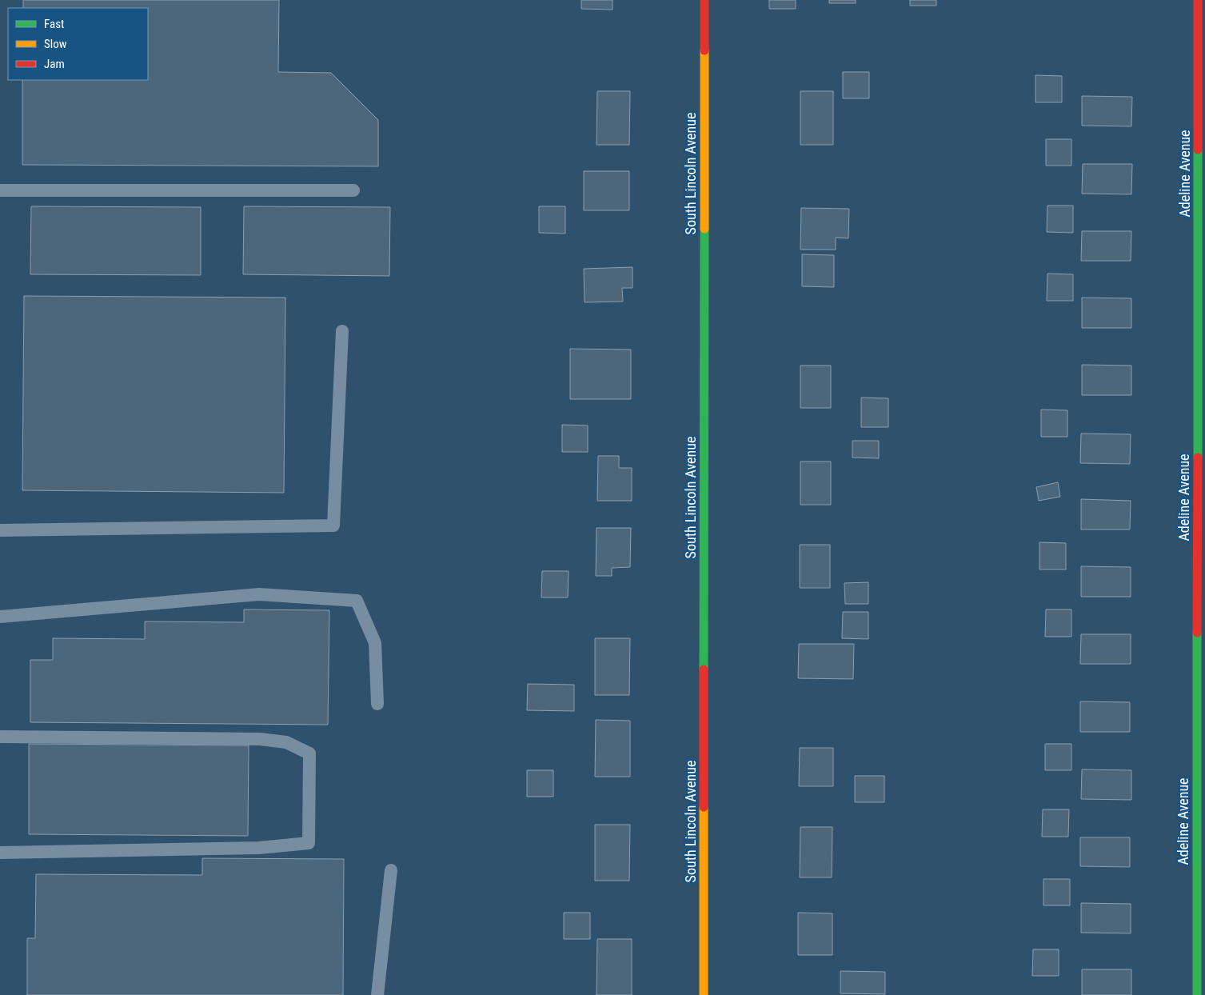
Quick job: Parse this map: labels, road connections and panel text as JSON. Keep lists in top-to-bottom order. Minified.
{"streets":{"street":["South Lincoln Avenue","Adeline Avenue"]},"legend":["Fast","Slow","Jam"]}
